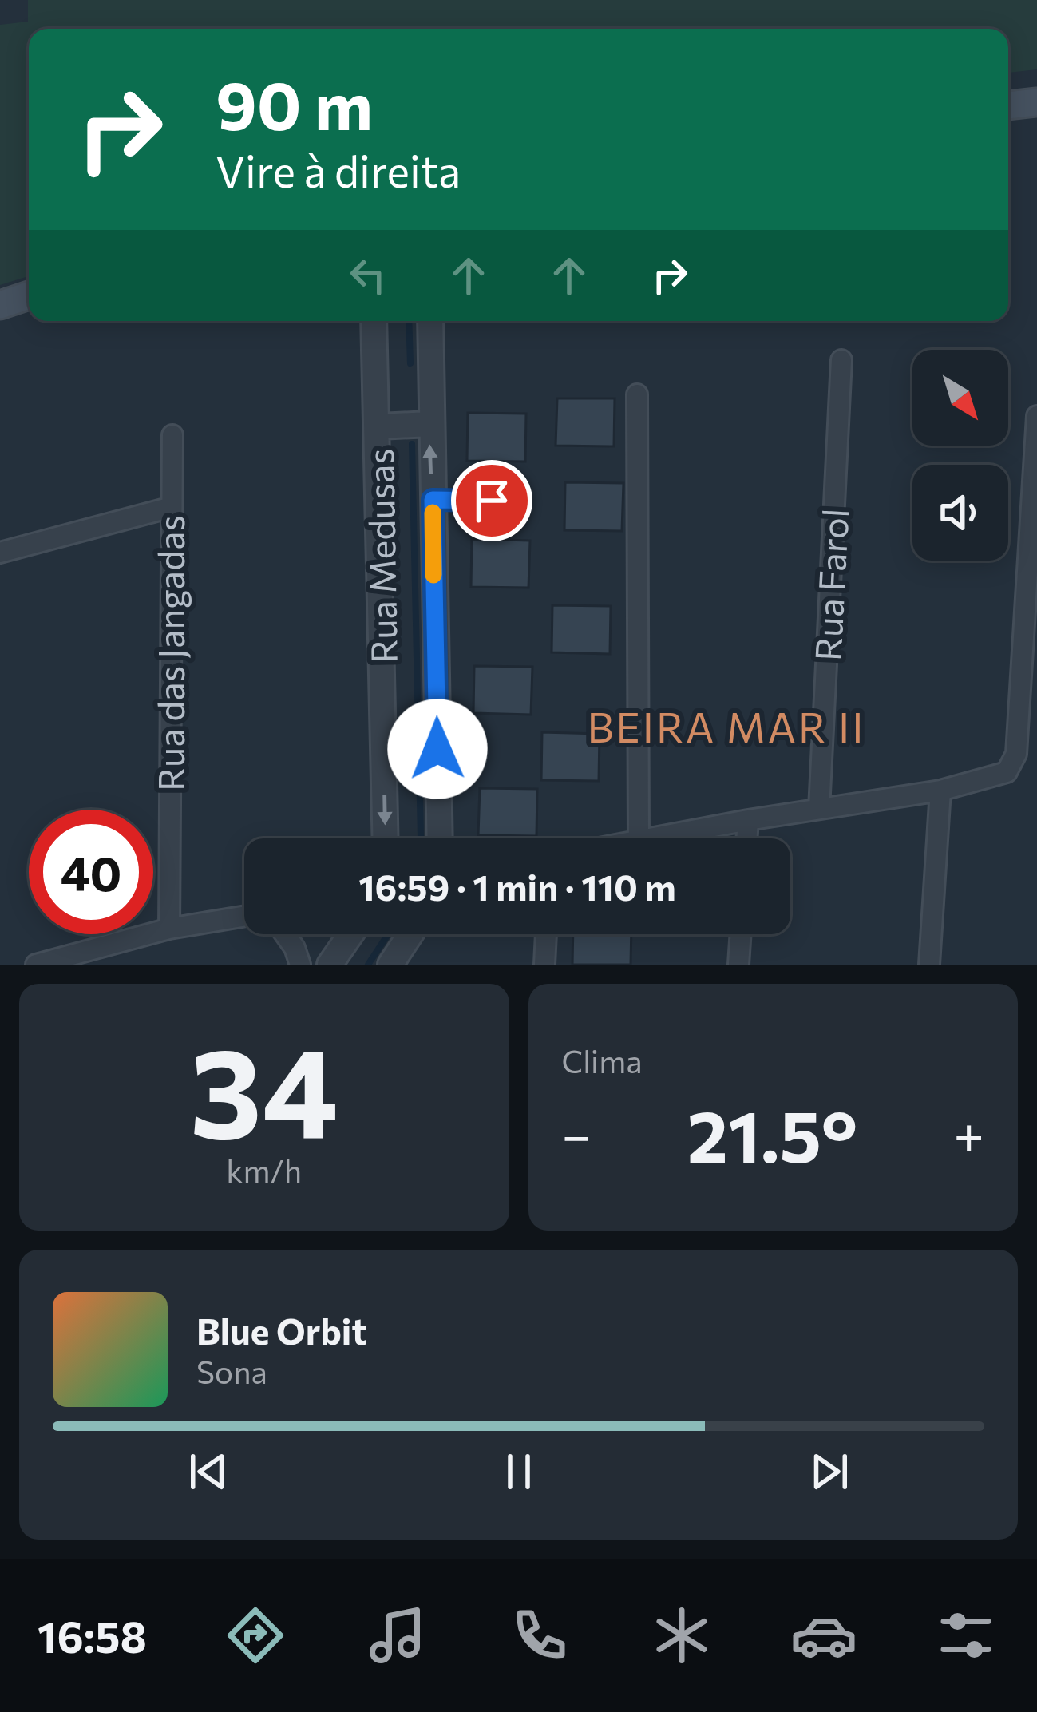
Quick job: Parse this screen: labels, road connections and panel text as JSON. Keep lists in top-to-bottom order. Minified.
{"streets":{"street":["Rua Medusas","Rua Farol","Rua das Jangadas"]},"districts":["BEIRA MAR II"],"north":"bottom right","page":{"turn":["90 m","Vire à direita"],"limit":"40","trip":"16:59 · 1 min · 110 m","tile":[["34","km/h"],"Clima"],"heat":["−","21.5°","+"],"song":["Blue Orbit","Sona"],"tabs":"16:58"}}
